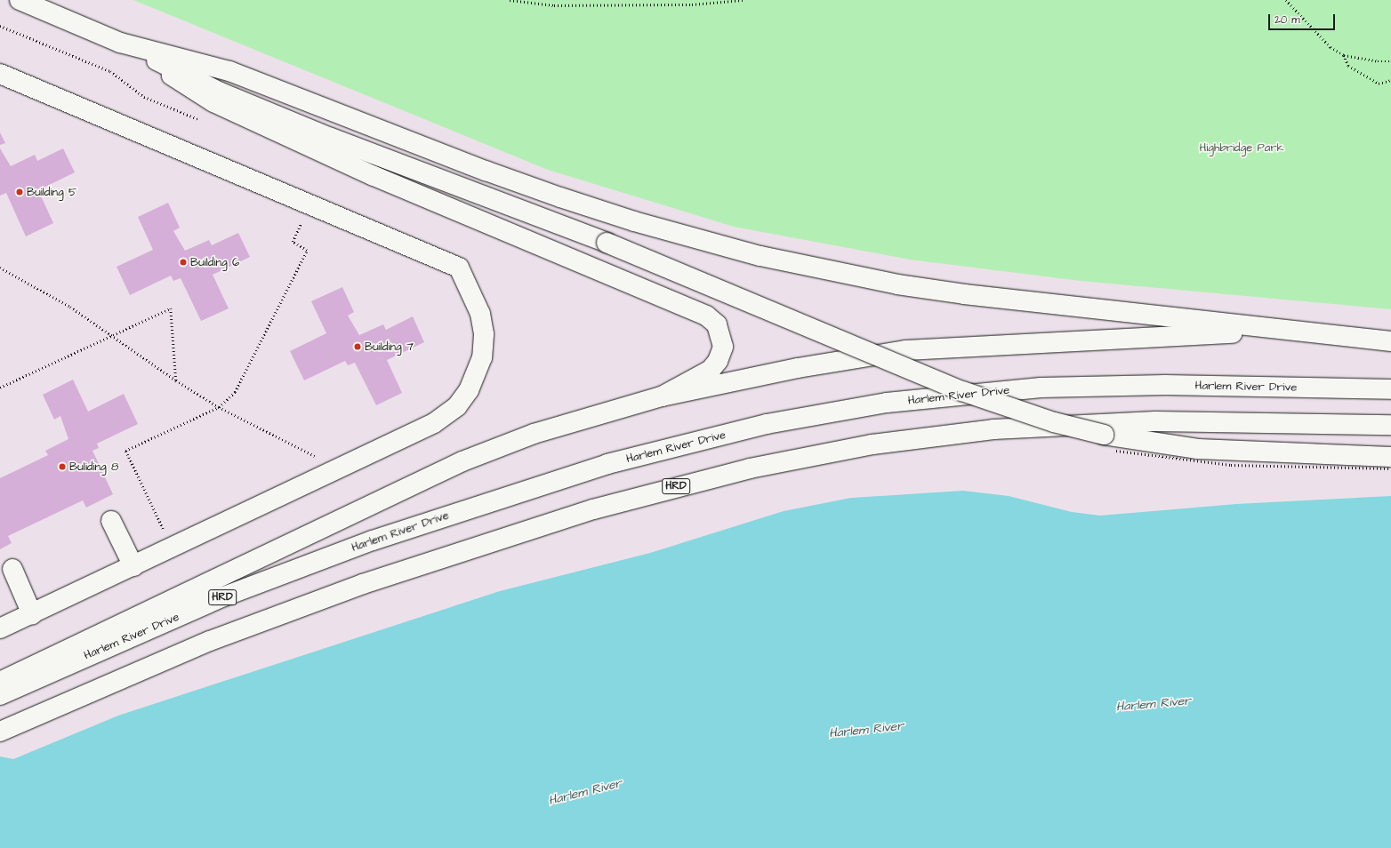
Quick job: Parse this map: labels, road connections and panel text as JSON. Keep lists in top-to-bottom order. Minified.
{"streets":{"main road":["Harlem River Drive","HRD"]},"water":["Harlem River"],"parks":["Highbridge Park"],"places":["Building 5","Building 6","Building 7","Buliding 8"],"scale_bar":"20 m"}
